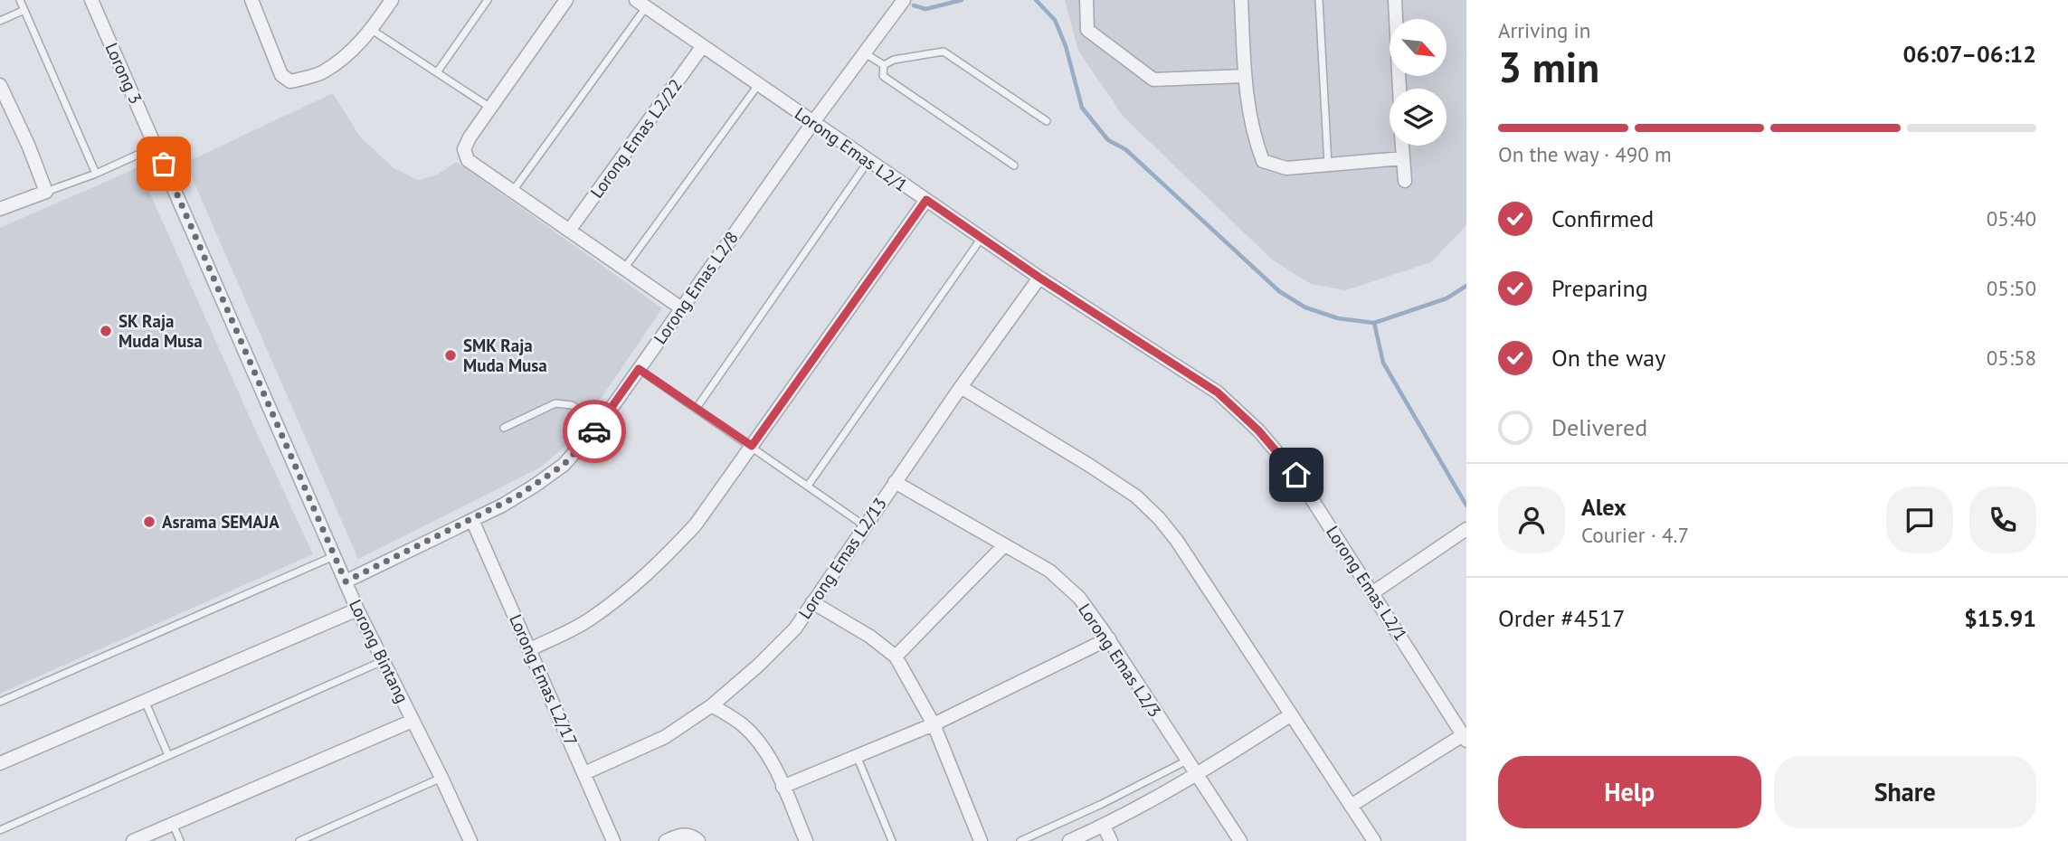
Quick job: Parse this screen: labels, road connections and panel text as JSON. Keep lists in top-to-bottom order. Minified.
{"streets":{"street":["Lorong 3","Lorong Emas L2/22","Lorong Emas L2/1","Lorong Emas L2/8","Lorong Emas L2/13","Lorong Bintang","Lorong Emas L2/3","Lorong Emas L2/17"]},"crossings":[["Lorong 3","Lorong Bintang"],["Lorong Emas L2/22","Lorong Emas L2/1"],["Lorong Emas L2/1","Lorong Emas L2/8"],["Lorong Emas L2/1","Lorong Emas L2/13"],["Lorong Emas L2/8","Lorong Bintang"],["Lorong Emas L2/8","Lorong Emas L2/17"],["Lorong Emas L2/13","Lorong Emas L2/3"],["Lorong Emas L2/13","Lorong Emas L2/17"]],"places":["SK Raja Muda Musa","SMK Raja Muda Musa","Asrama SEMAJA"],"north":"bottom right","page":{"heading":["3 min","Arriving in","06:07–06:12"],"panel":["Alex","Courier · 4.7","Order #4517","$15.91"],"bar":"On the way · 490 m","list":[["Confirmed","05:40"],["Preparing","05:50"],["On the way","05:58"],"Delivered"],"buttons":["Help","Share"]}}
